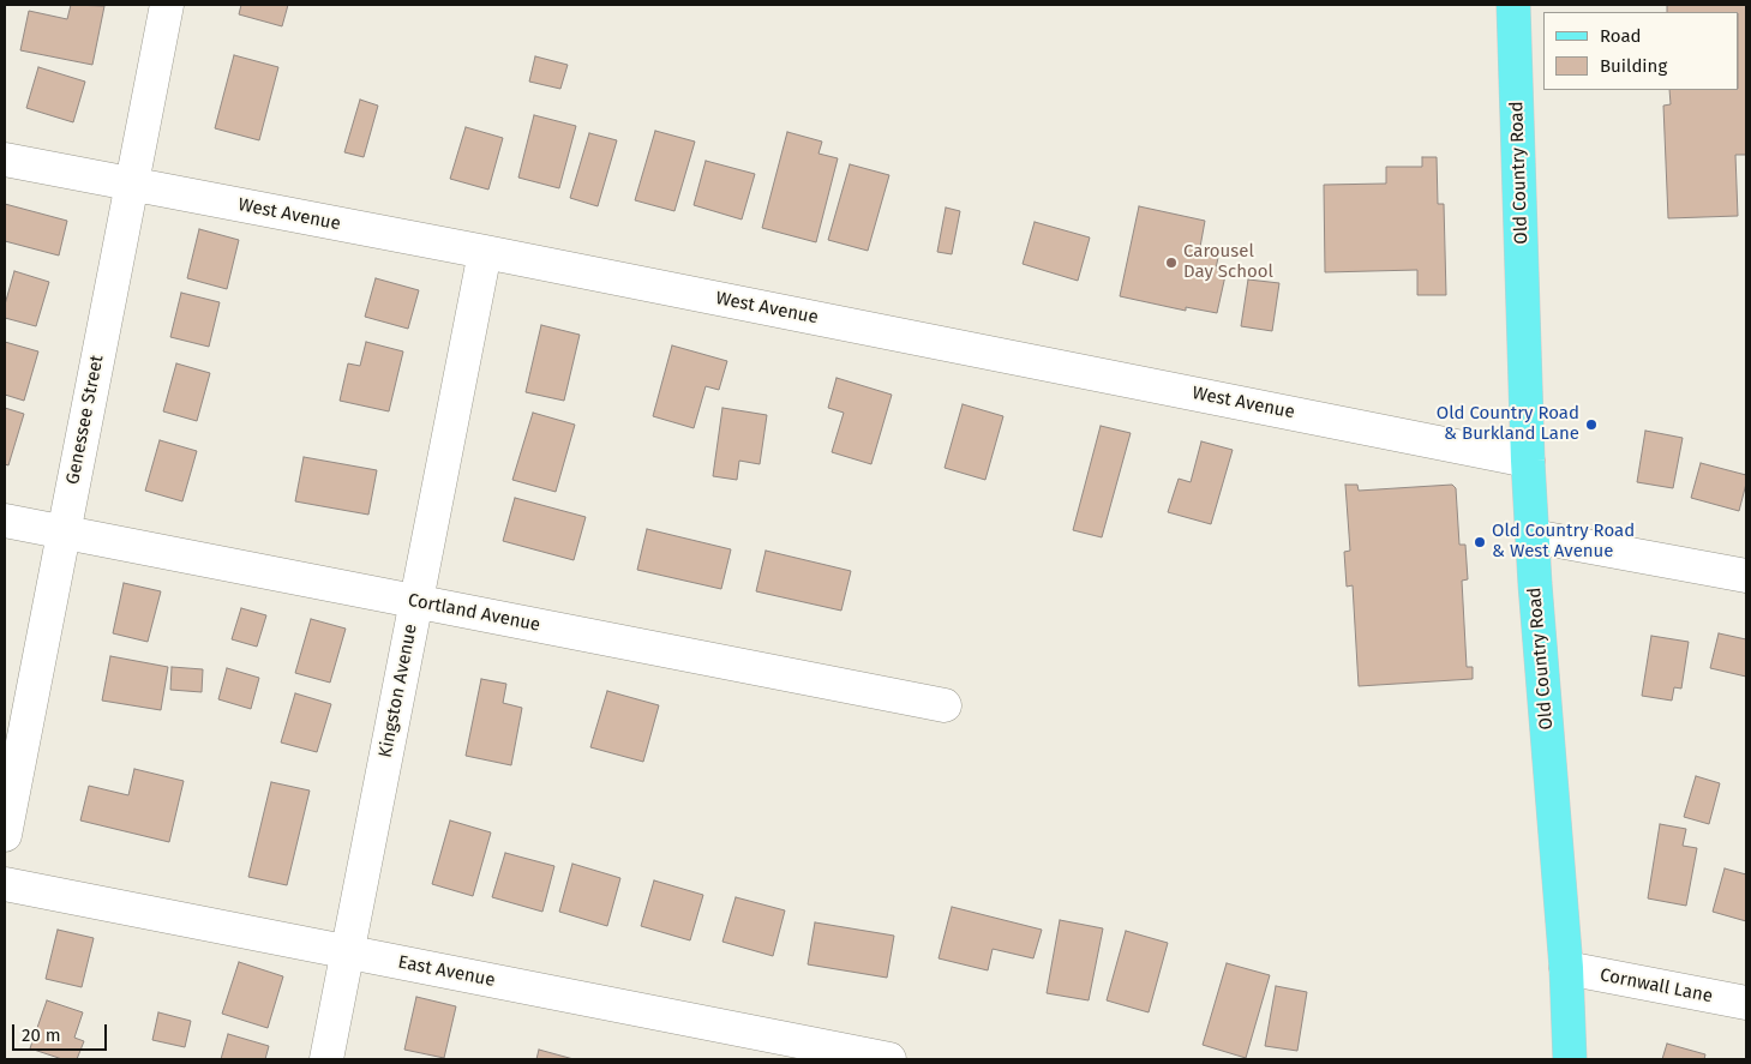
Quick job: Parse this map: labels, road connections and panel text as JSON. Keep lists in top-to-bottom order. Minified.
{"streets":{"main road":["Old Country Road"],"street":["West Avenue","Genessee Street","Cortland Avenue","Kingston Avenue","East Avenue","Cornwall Lane"]},"crossings":[["Old Country Road","West Avenue"],["Old Country Road","Cornwall Lane"],["West Avenue","Genessee Street"],["West Avenue","Kingston Avenue"],["Genessee Street","Cortland Avenue"],["Cortland Avenue","Kingston Avenue"],["Kingston Avenue","East Avenue"]],"places":["Carousel Day School","Old Country Road & Burkland Lane","Old Country Road & West Avenue"],"legend":["Road","Building"],"scale_bar":"20 m"}
